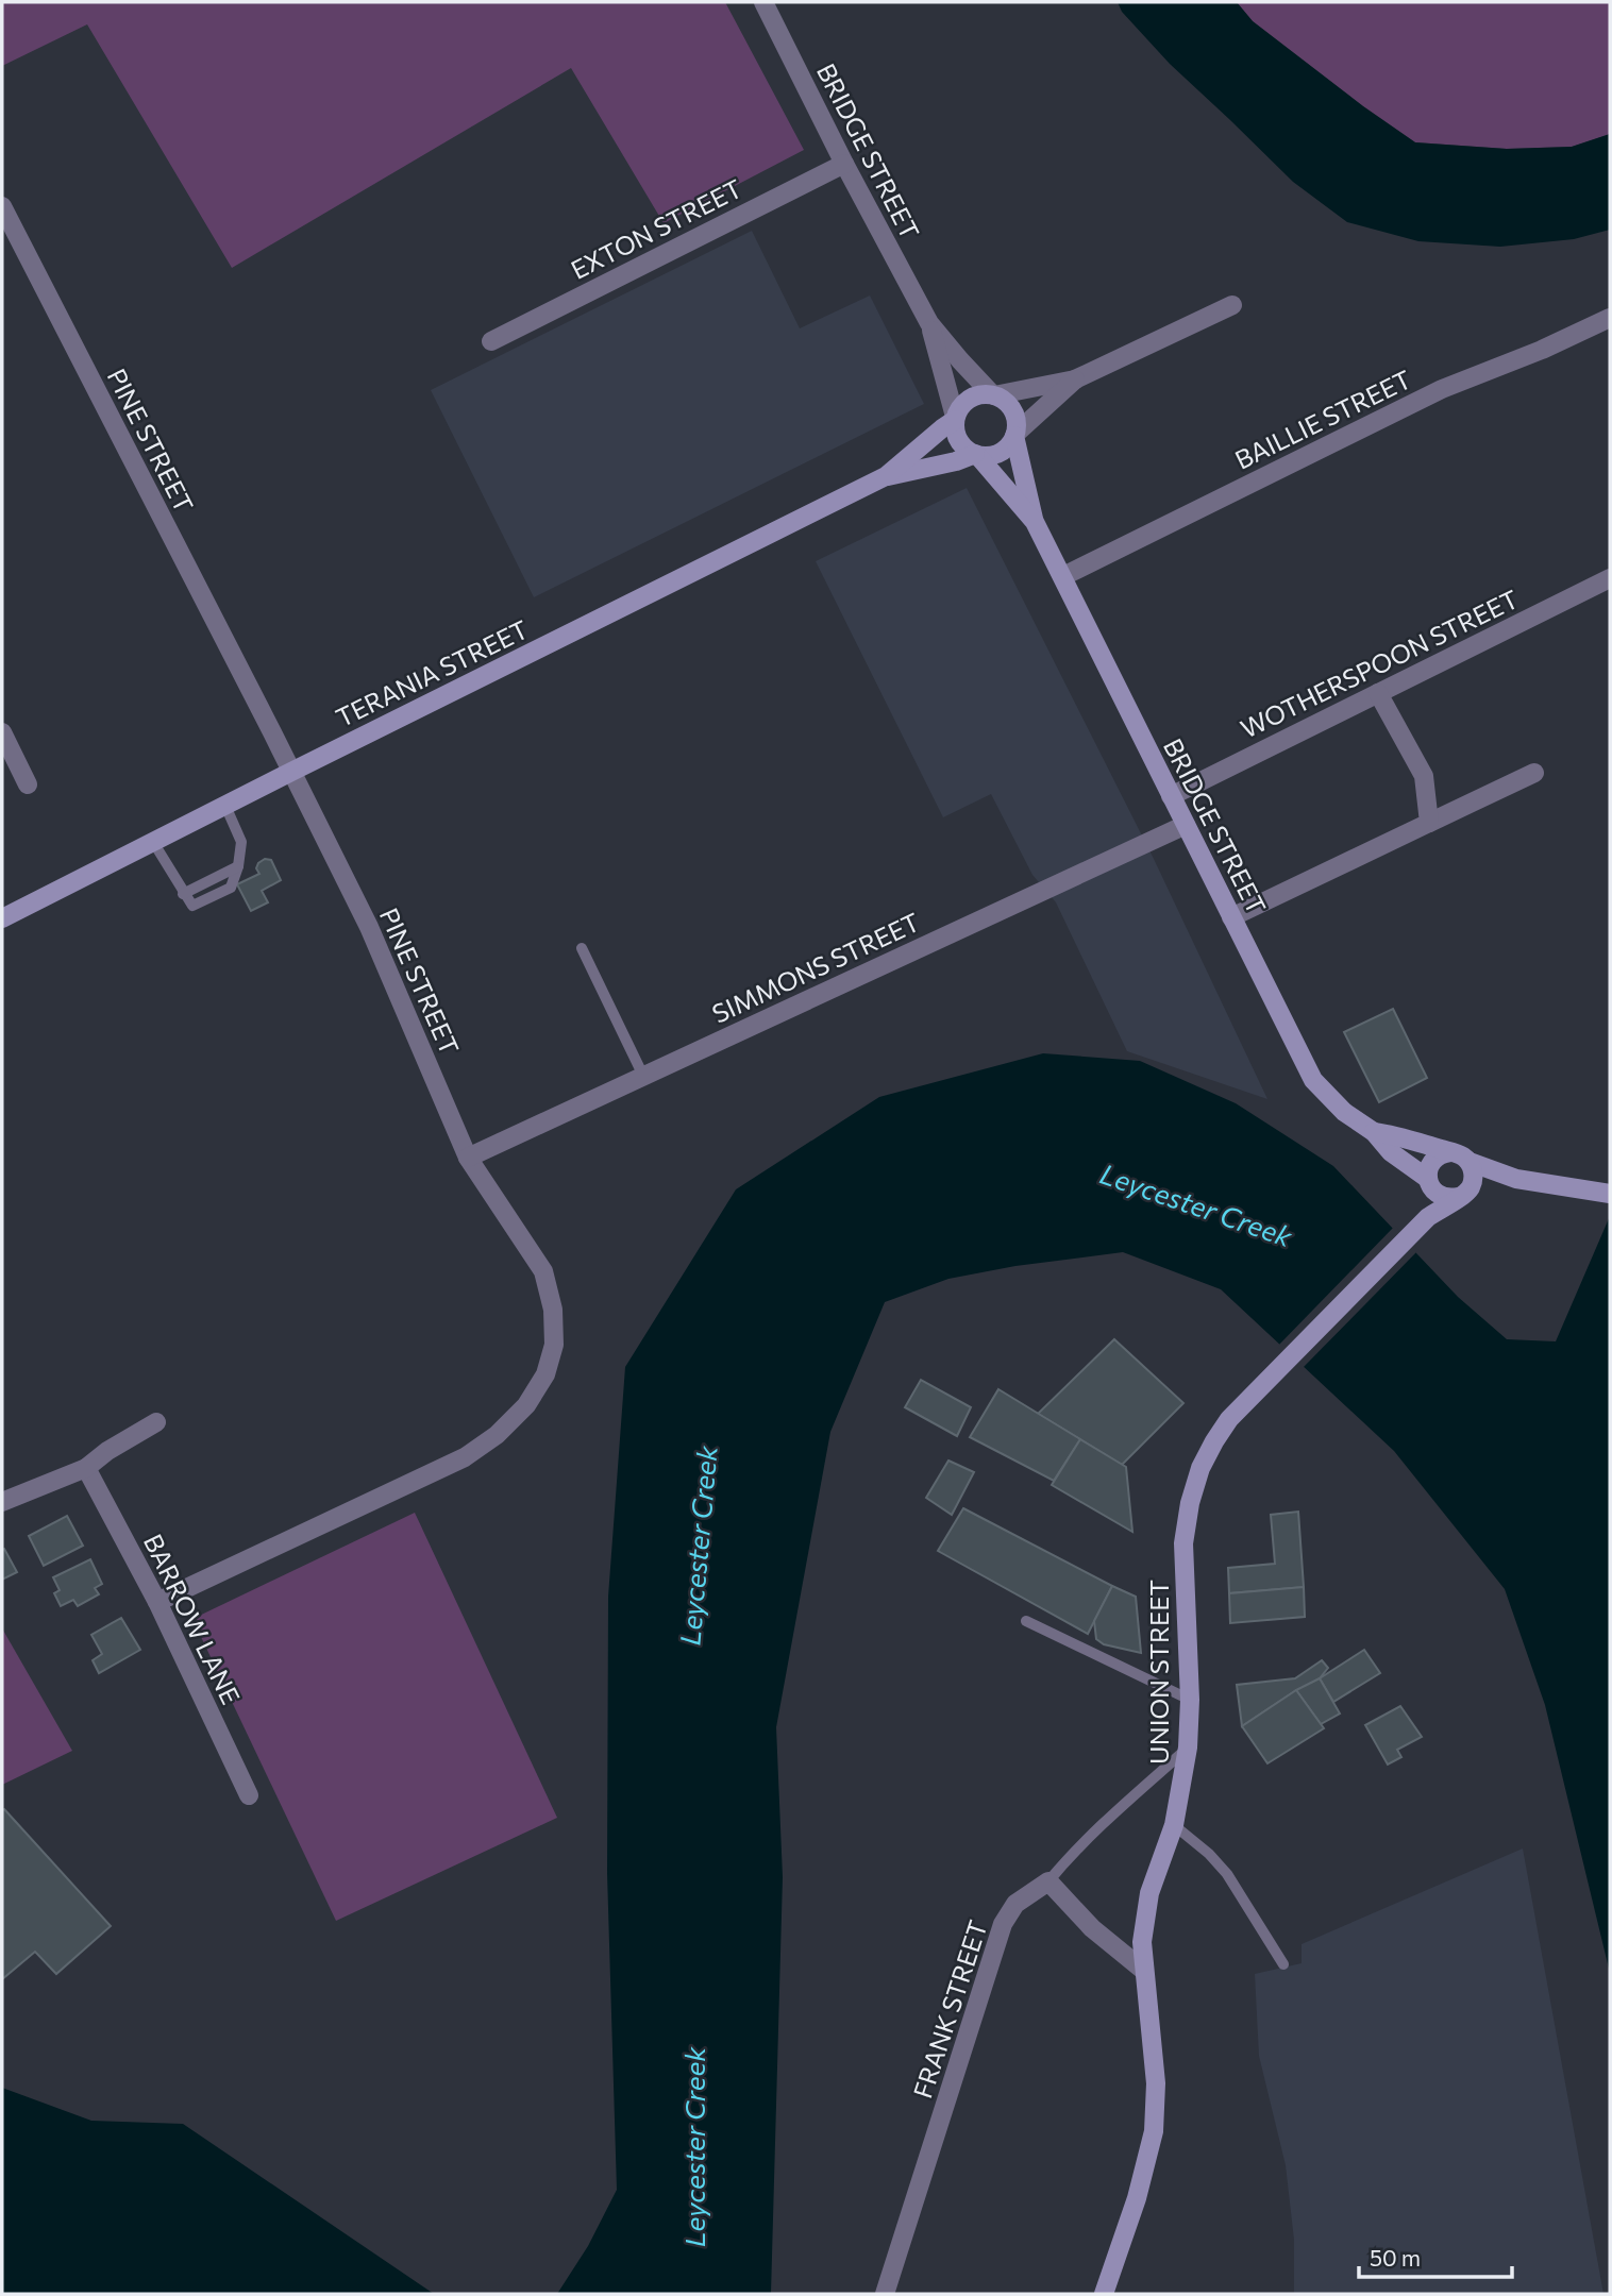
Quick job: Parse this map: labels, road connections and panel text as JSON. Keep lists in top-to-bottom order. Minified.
{"streets":{"main road":["BRIDGE STREET","TERANIA STREET","UNION STREET"],"street":["EXTON STREET","BAILLIE STREET","PINE STREET","WOTHERSPOON STREET","SIMMONS STREET","BARROW LANE","FRANK STREET"]},"crossings":[["BRIDGE STREET","EXTON STREET"],["BRIDGE STREET","BAILLIE STREET"],["BRIDGE STREET","WOTHERSPOON STREET"],["BRIDGE STREET","TERANIA STREET"],["BRIDGE STREET","SIMMONS STREET"],["BRIDGE STREET","UNION STREET"],["PINE STREET","TERANIA STREET"],["PINE STREET","SIMMONS STREET"],["PINE STREET","BARROW LANE"]],"water":["Leycester Creek"],"scale_bar":"50 m"}
